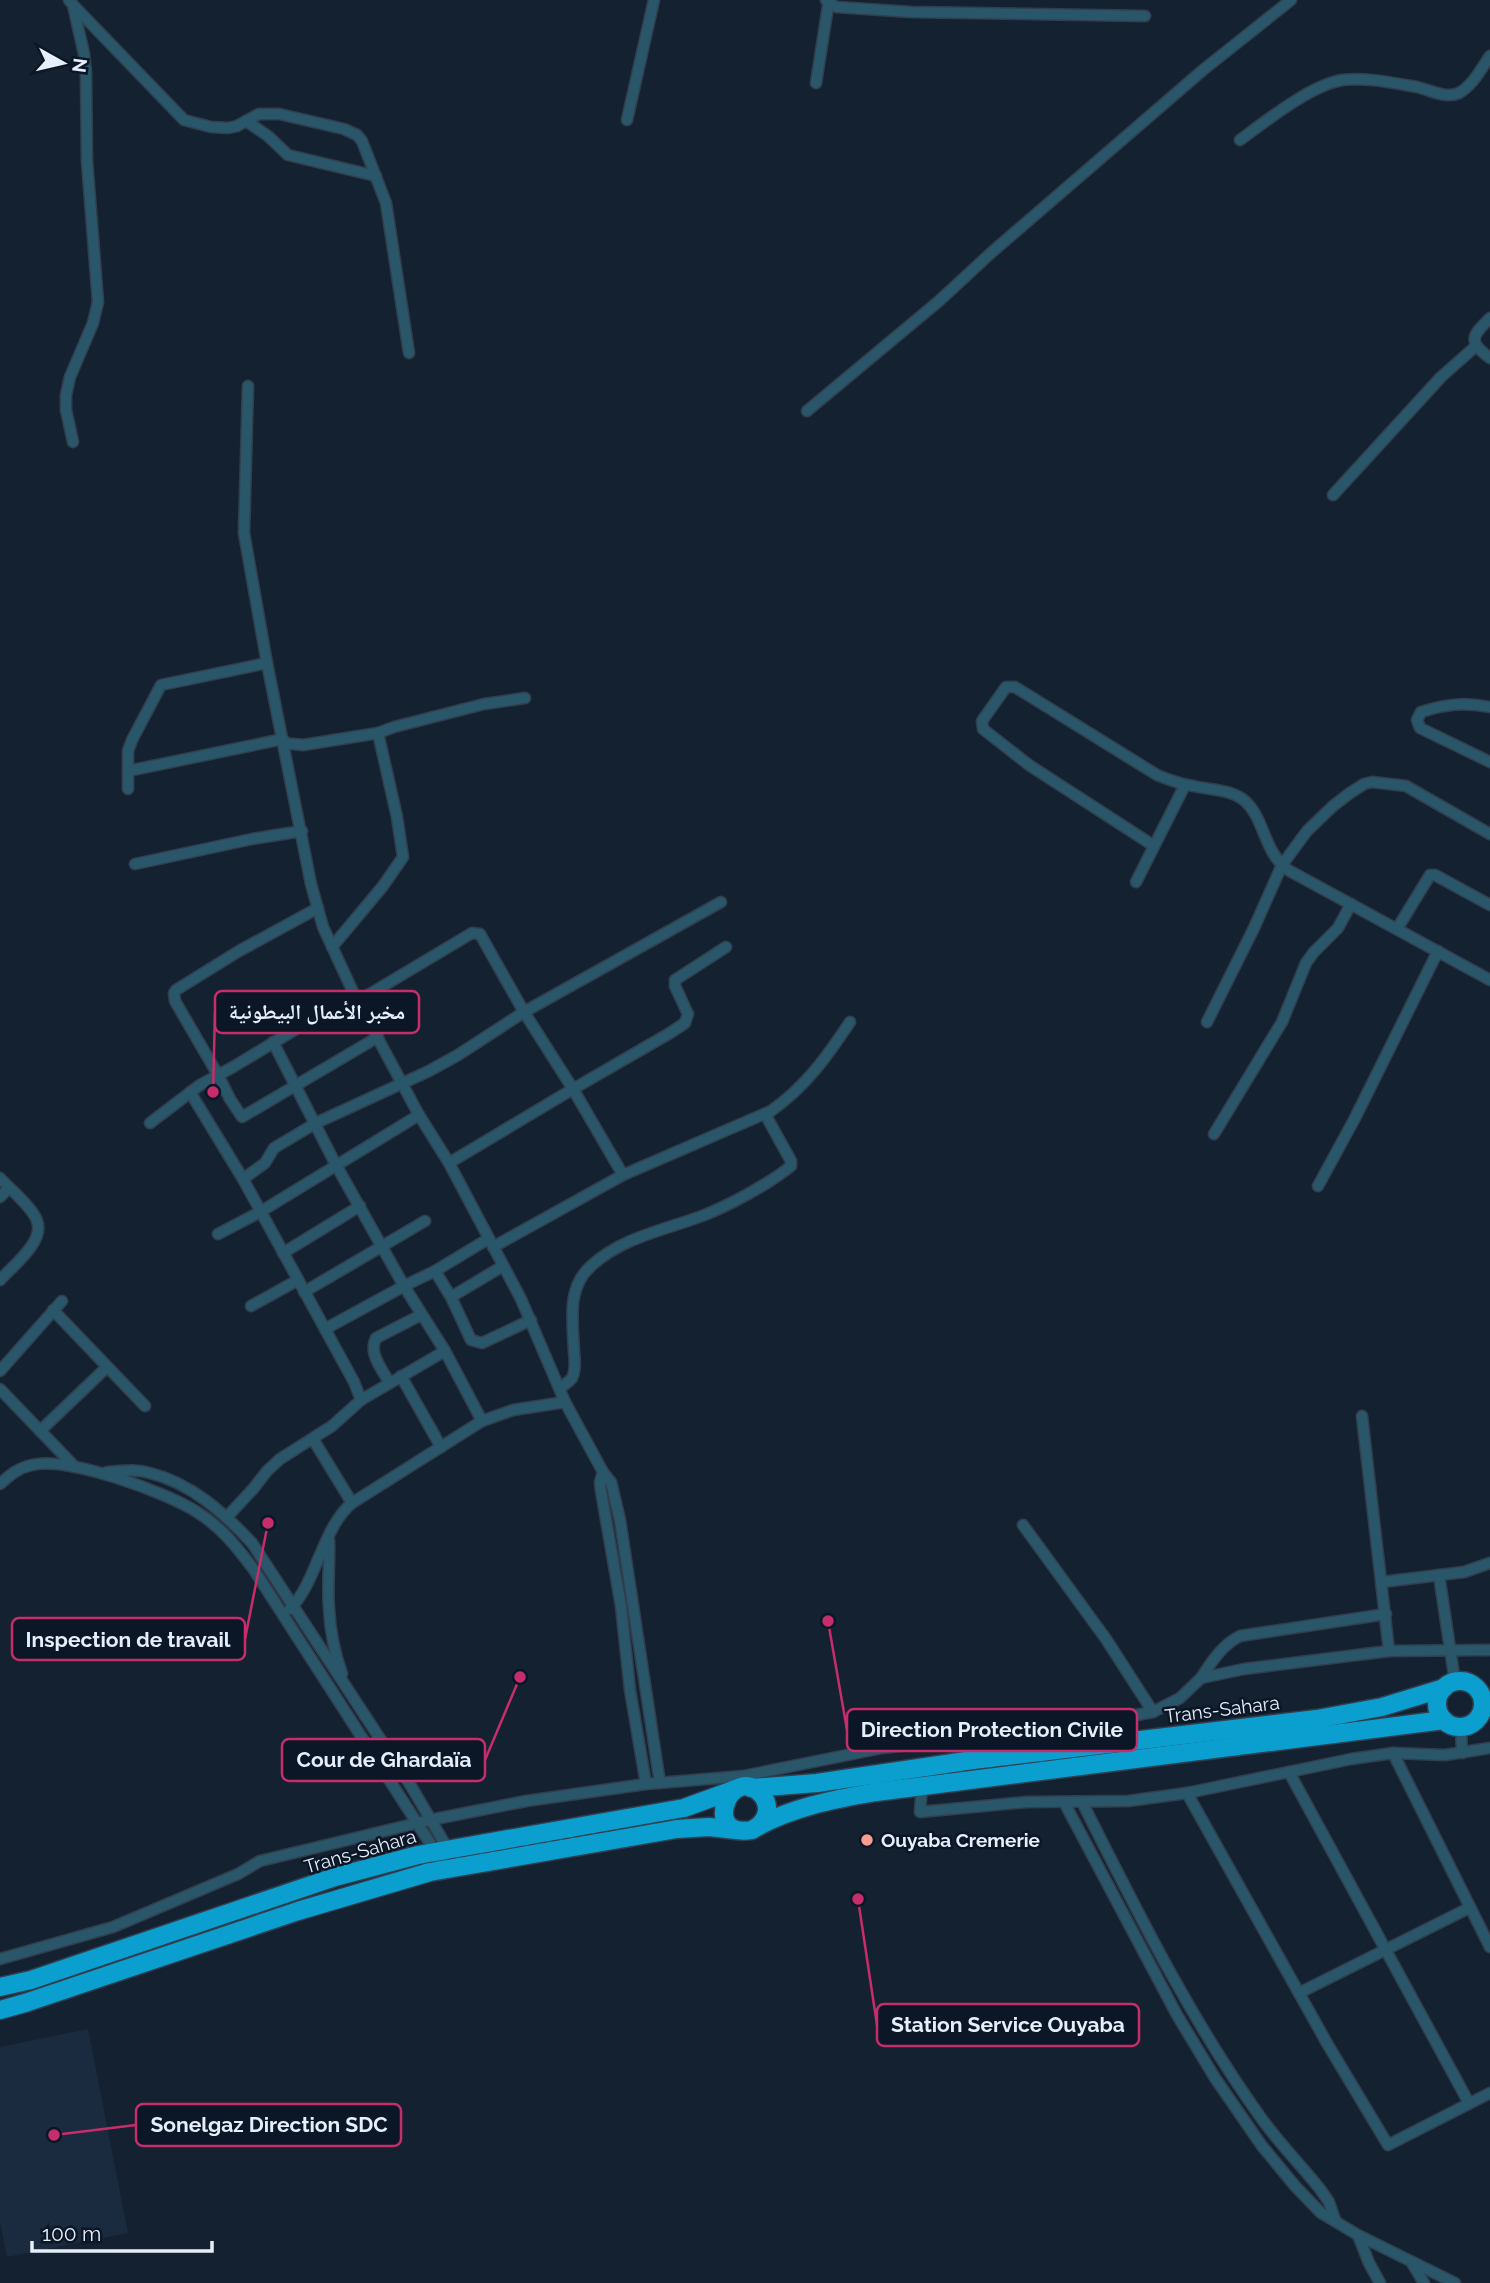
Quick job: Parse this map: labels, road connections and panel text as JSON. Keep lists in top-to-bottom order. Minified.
{"streets":{"highway":["Trans-Sahara"]},"places":["مخبر الأعمال البيطونية","Inspection de travail","Direction Protection Civile","Cour de Ghardaïa","Ouyaba Cremerie","Station Service Ouyaba","Sonelgaz Direction SDC"],"scale_bar":"100 m","north":"right"}
